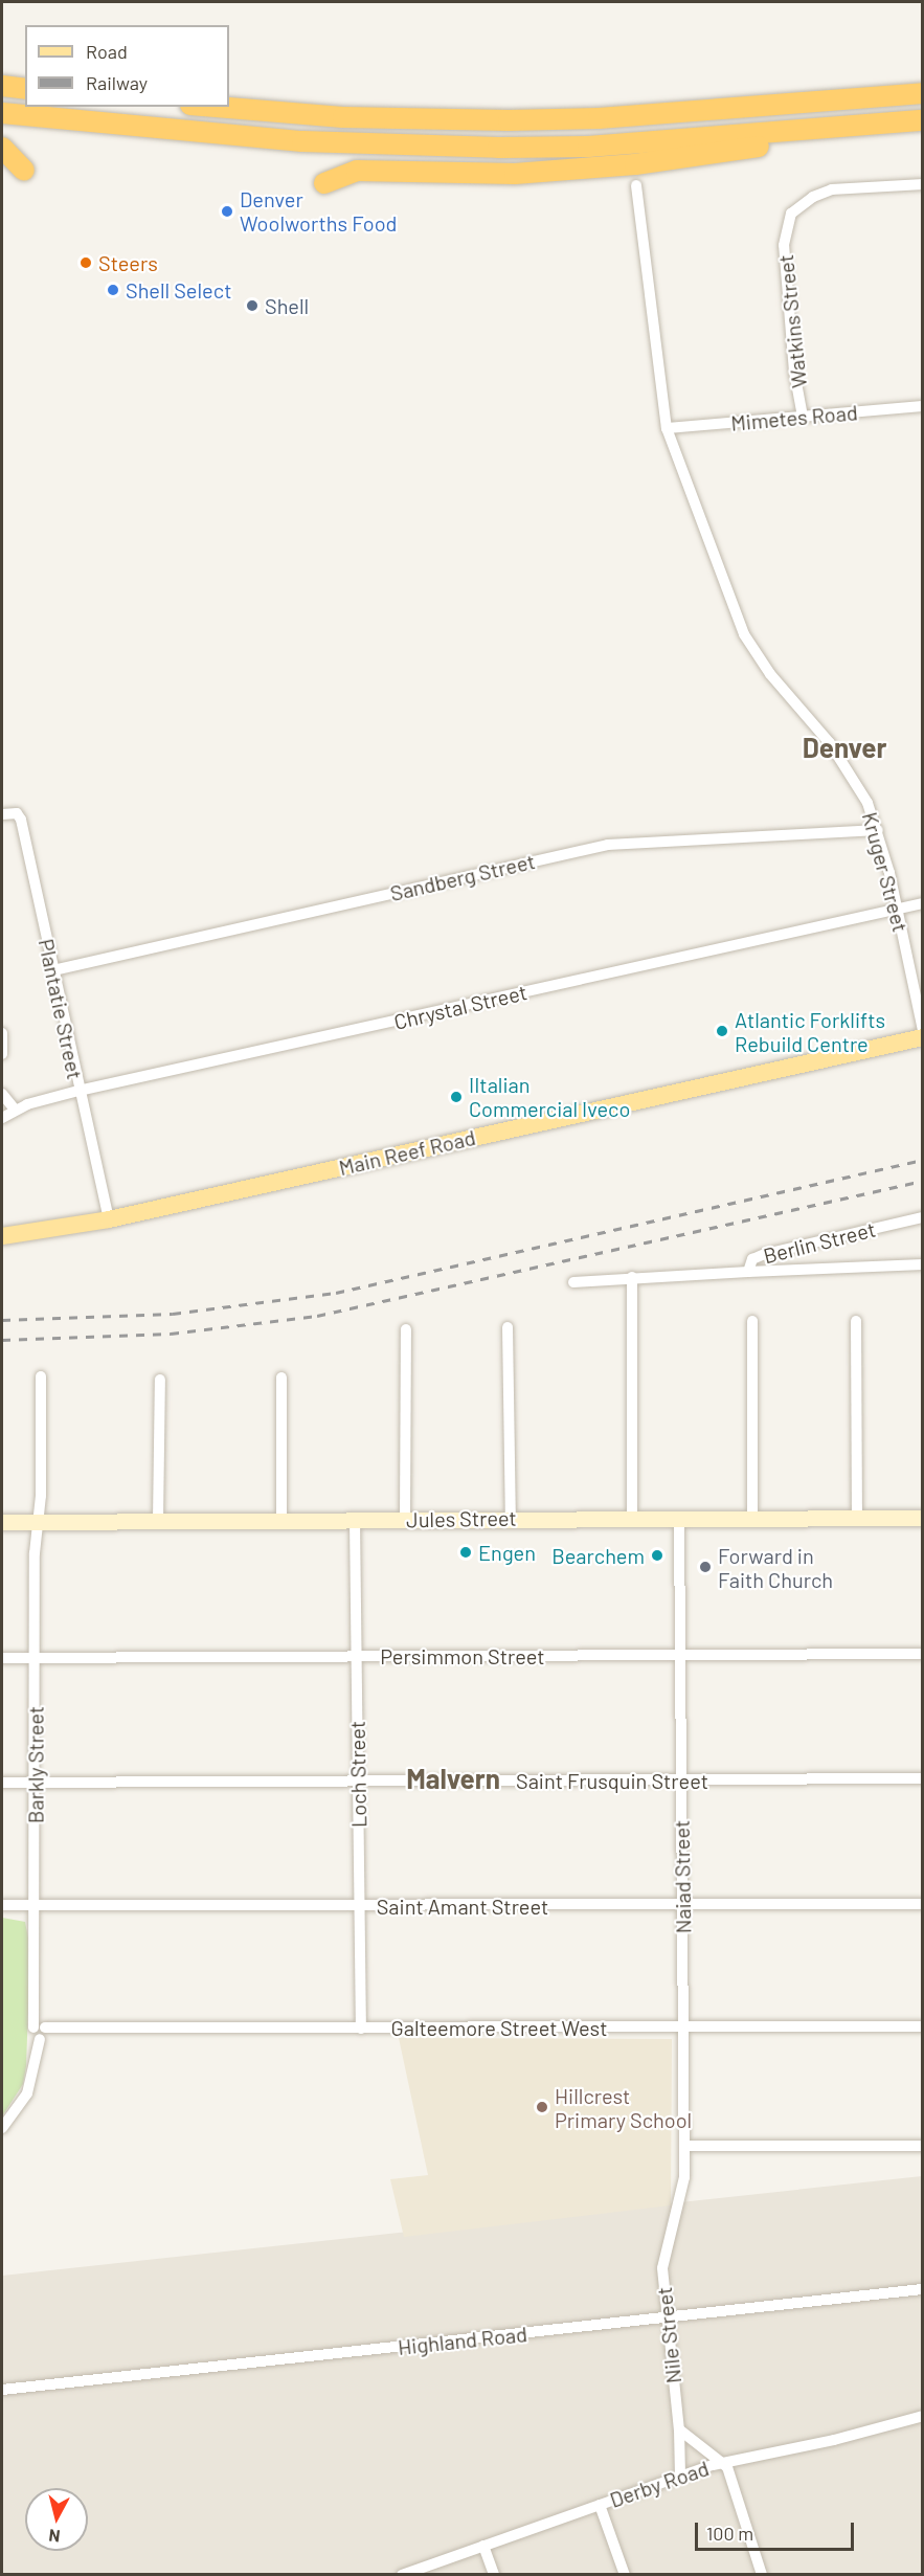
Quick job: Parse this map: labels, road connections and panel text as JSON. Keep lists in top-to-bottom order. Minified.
{"streets":{"main road":["Main Reef Road","Jules Street"],"street":["Watkins Street","Mimetes Road","Kruger Street","Sandberg Street","Chrystal Street","Plantatie Street","Berlin Street","Persimmon Street","Barkly Street","Loch Street","Saint Frusquin Street","Naiad Street","Saint Amant Street","Galteemore Street West","Nile Street","Highland Road","Derby Road"]},"crossings":[["Watkins Street","Mimetes Road"],["Mimetes Road","Kruger Street"],["Kruger Street","Sandberg Street"],["Kruger Street","Chrystal Street"],["Sandberg Street","Plantatie Street"],["Chrystal Street","Plantatie Street"],["Plantatie Street","Main Reef Road"],["Jules Street","Barkly Street"],["Jules Street","Loch Street"],["Jules Street","Naiad Street"],["Persimmon Street","Barkly Street"],["Persimmon Street","Loch Street"],["Persimmon Street","Naiad Street"],["Barkly Street","Saint Frusquin Street"],["Barkly Street","Saint Amant Street"],["Barkly Street","Galteemore Street West"],["Loch Street","Saint Frusquin Street"],["Loch Street","Saint Amant Street"],["Loch Street","Galteemore Street West"],["Saint Frusquin Street","Naiad Street"],["Naiad Street","Saint Amant Street"],["Naiad Street","Galteemore Street West"],["Naiad Street","Nile Street"],["Nile Street","Highland Road"],["Nile Street","Derby Road"]],"districts":["Denver","Malvern"],"places":["Denver Woolworths Food","Steers","Shell Select","Shell","Atlantic Forklifts Rebuild Centre","IItalian Commercial Iveco","Engen","Bearchem","Forward in Faith Church","Hillcrest Primary School"],"legend":["Road","Railway"],"scale_bar":"100 m","north":"bottom"}
